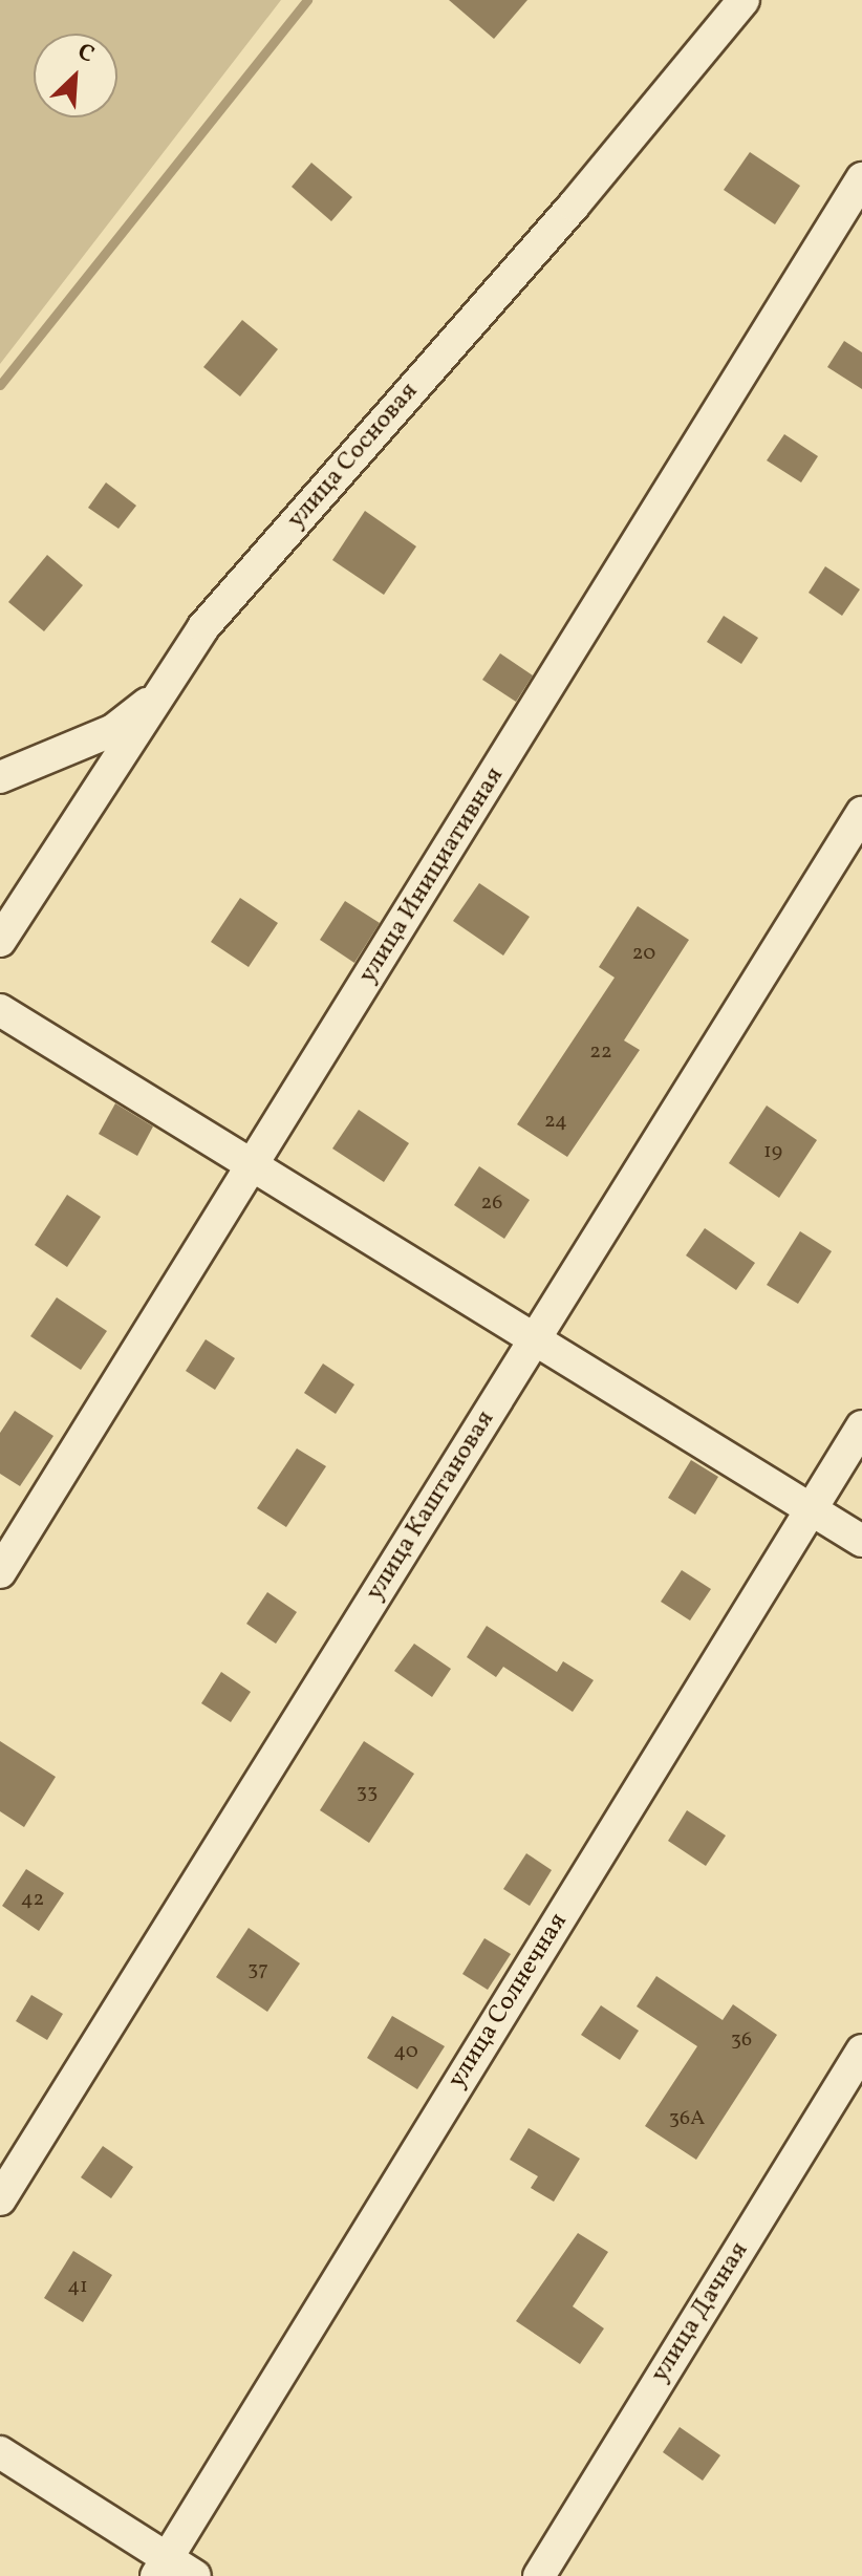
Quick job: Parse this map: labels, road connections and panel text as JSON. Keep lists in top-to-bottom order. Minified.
{"streets":{"street":["улица Сосновая","улица Инициативная","улица Каштановая","улица Солнечная","улица Дачная"]},"house_numbers":["20","22","24","19","26","33","42","37","36","40","36А","41"],"north":"top right"}
